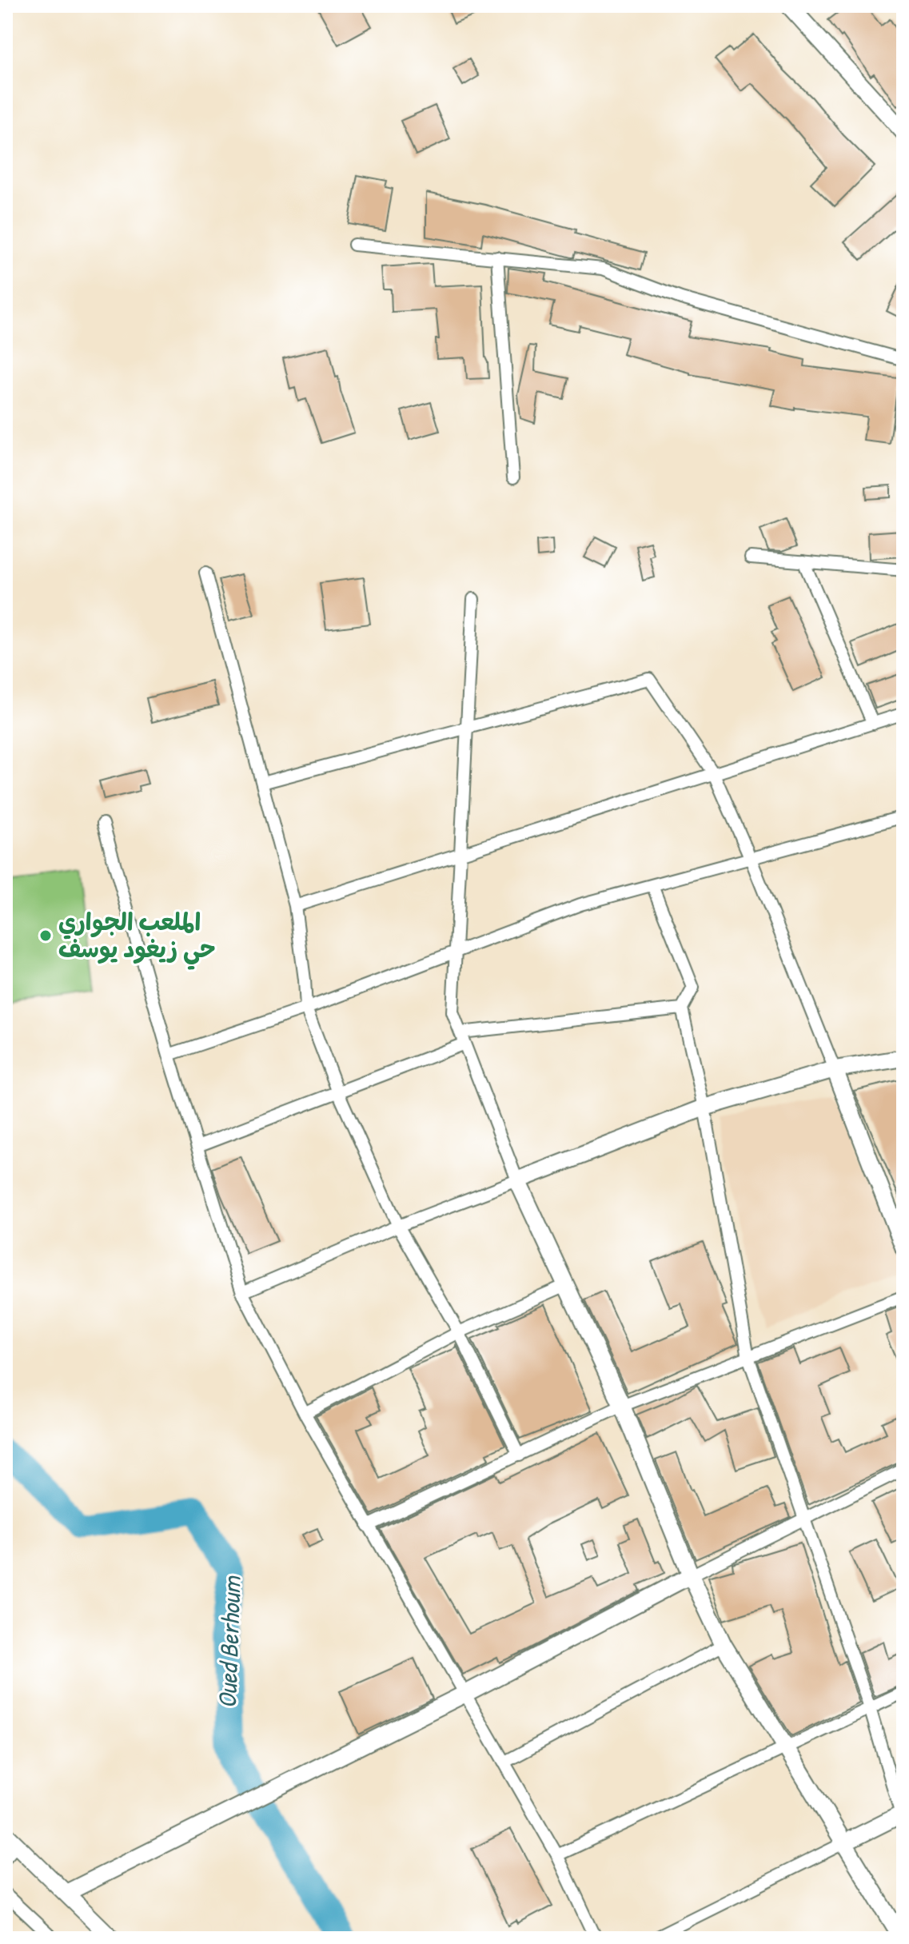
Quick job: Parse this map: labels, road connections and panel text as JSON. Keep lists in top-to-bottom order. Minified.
{"water":["Oued Berhoum"],"places":["الملعب الجواري حي زيغود يوسف"]}
